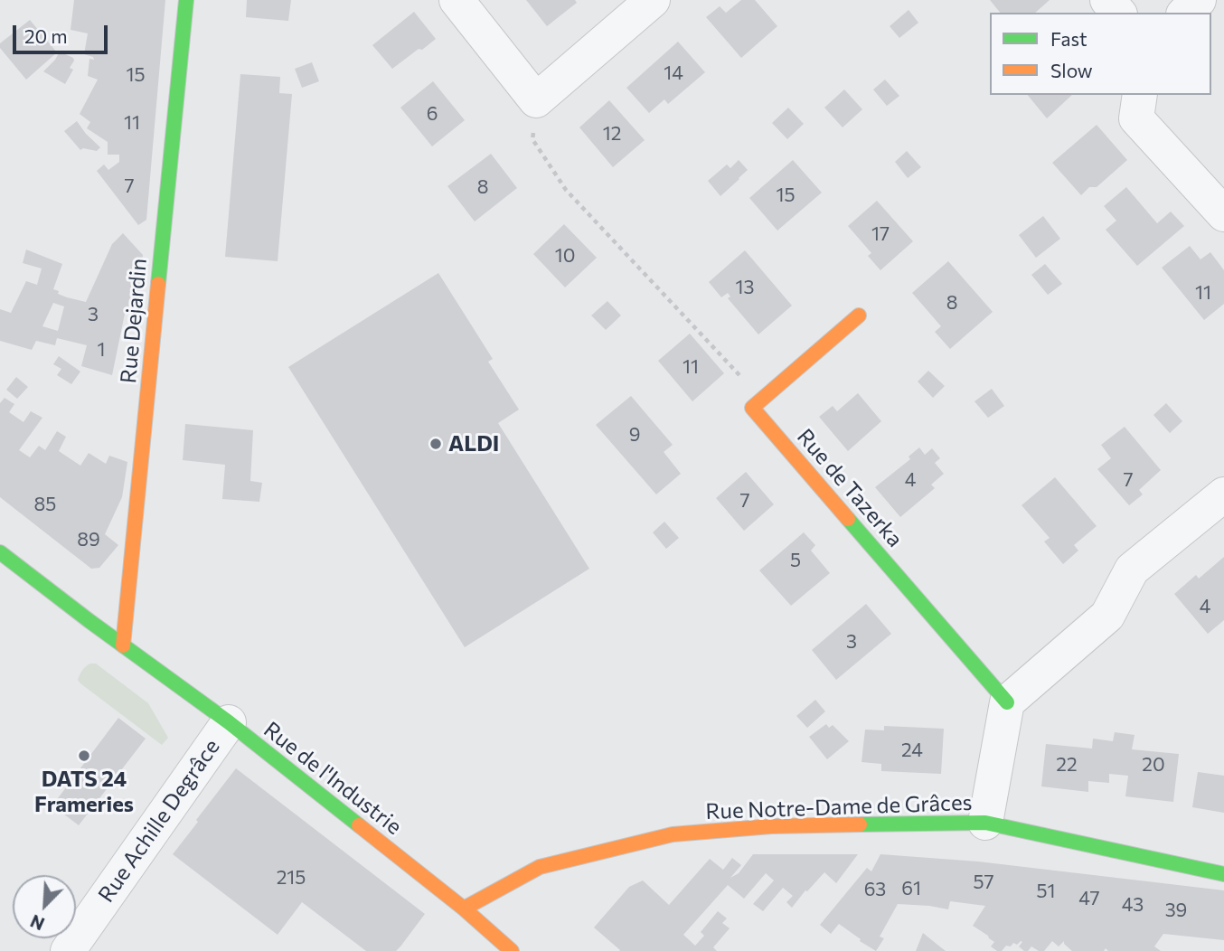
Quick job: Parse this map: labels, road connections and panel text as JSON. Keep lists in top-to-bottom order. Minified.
{"streets":{"street":["Rue Dejardin","Rue de Tazerka","Rue de l'Industrie","Rue Notre-Dame de Grâces","Rue Achille Degrâce"]},"crossings":[["Rue Dejardin","Rue de l'Industrie"],["Rue de l'Industrie","Rue Notre-Dame de Grâces"],["Rue de l'Industrie","Rue Achille Degrâce"]],"places":["ALDI","DATS 24 Frameries"],"house_numbers":["14","15","6","11","12","7","8","15","17","10","13","11","8","3","1","11","9","4","7","7","85","89","5","4","3","24","22","20","215","57","61","63","51","47","43","39"],"legend":["Fast","Slow"],"scale_bar":"20 m","north":"bottom left"}
